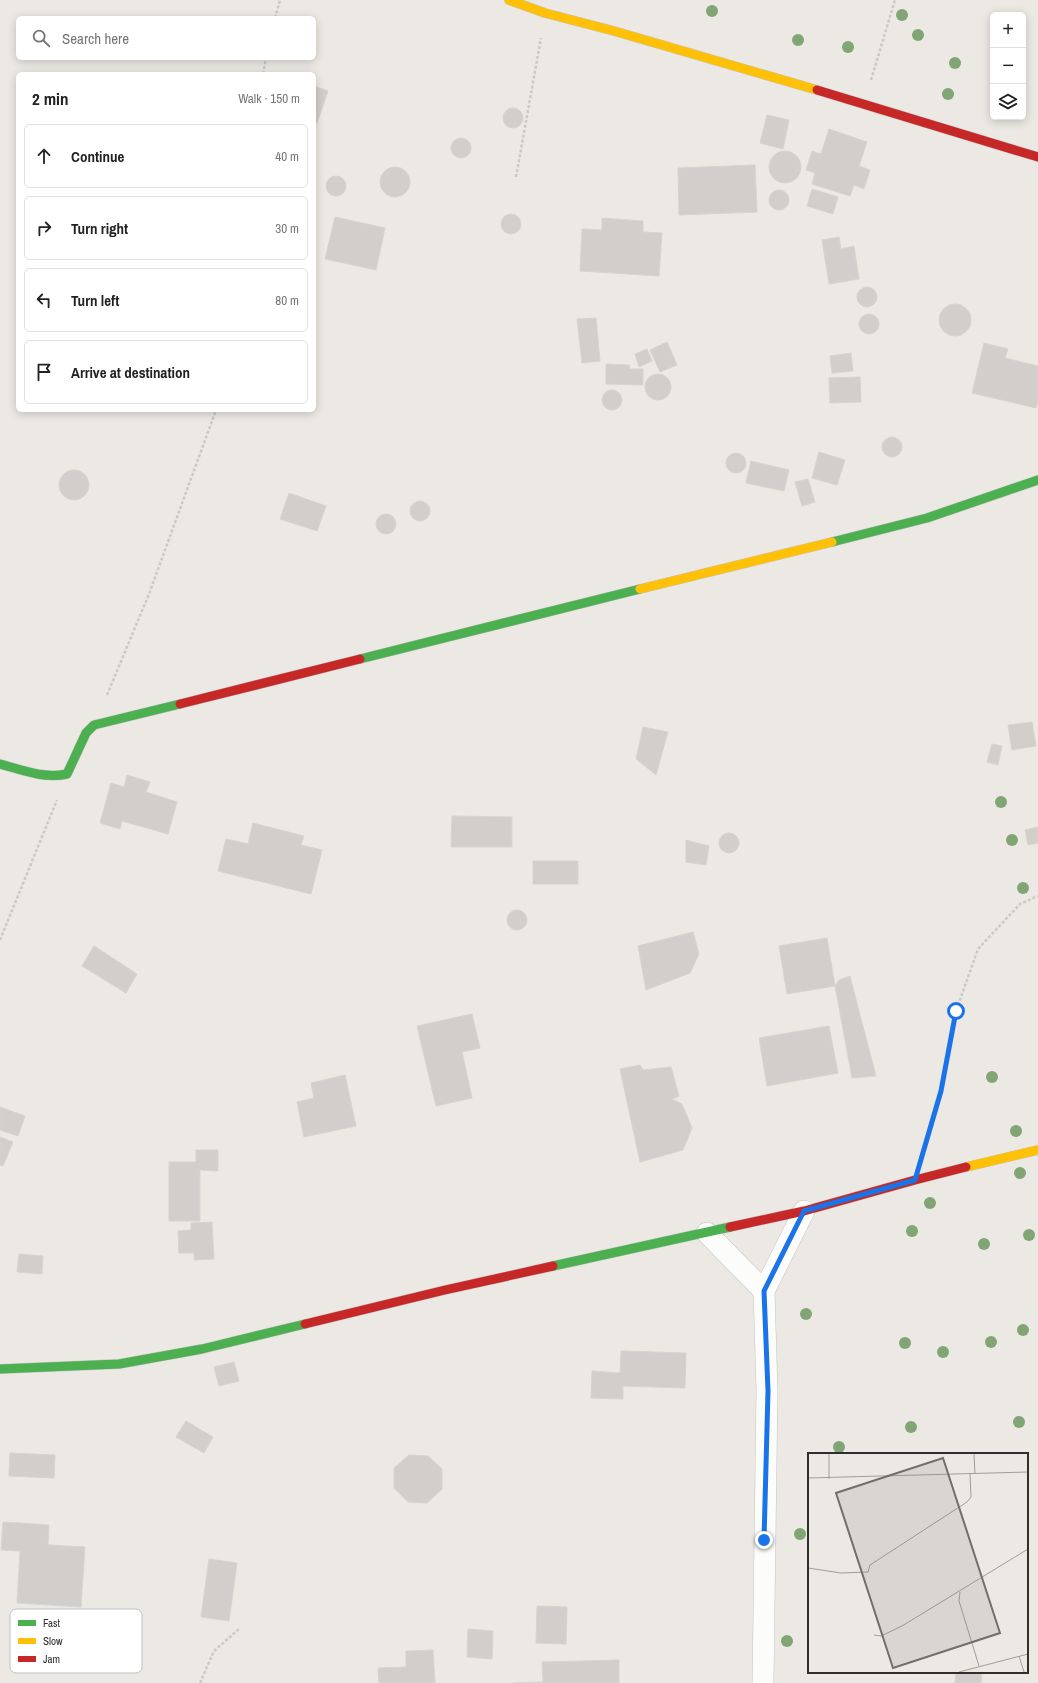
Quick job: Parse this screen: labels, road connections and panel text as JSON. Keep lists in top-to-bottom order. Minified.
{"legend":["Fast","Slow","Jam"],"page":{"map_buttons":["+","−"],"search":"Search here","heading":["2 min","Walk · 150 m"],"list":[["Continue","40 m"],["Turn right","30 m"],["Turn left","80 m"],"Arrive at destination"]}}
